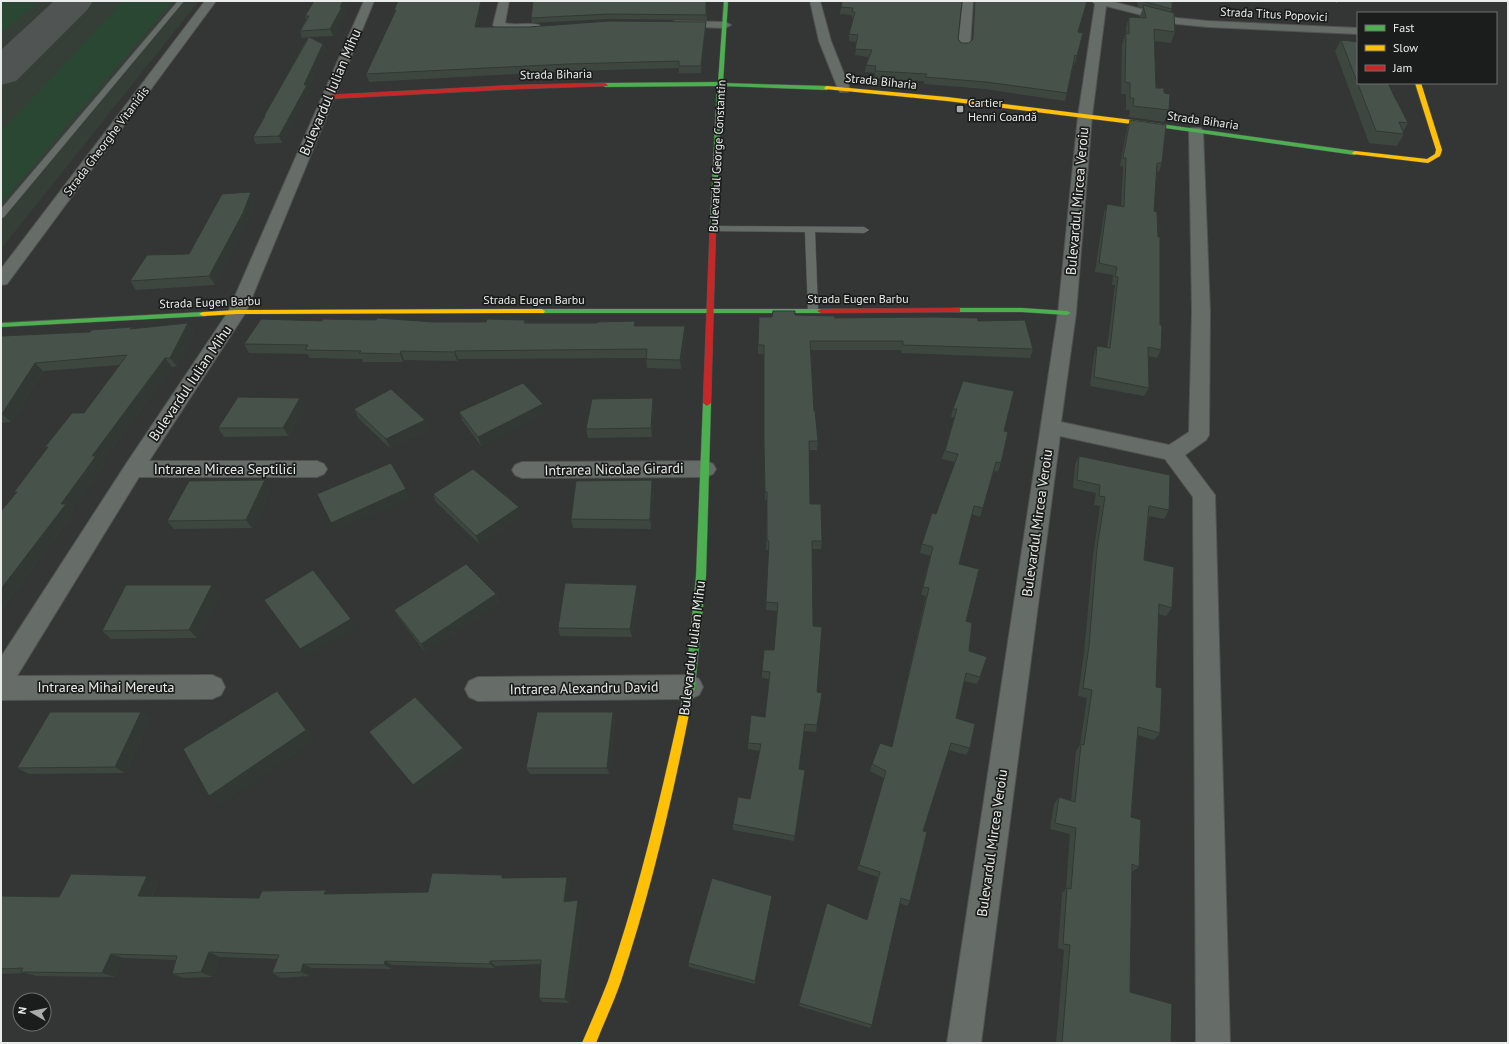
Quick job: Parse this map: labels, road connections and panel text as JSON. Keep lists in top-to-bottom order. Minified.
{"streets":{"street":["Strada Titus Popovici","Strada Biharia","Bulevardul Iulian Mihu","Strada Gheorghe Vitanidis","Bulevardul George Constantin","Bulevardul Mircea Veroiu","Strada Eugen Barbu","Intrarea Mircea Septilici","Intrarea Nicolae Girardi","Intrarea Mihai Mereuta","Intrarea Alexandru David"]},"crossings":[["Strada Titus Popovici","Bulevardul Mircea Veroiu"],["Strada Biharia","Bulevardul Iulian Mihu"],["Strada Biharia","Bulevardul George Constantin"],["Strada Biharia","Bulevardul Mircea Veroiu"],["Bulevardul Iulian Mihu","Bulevardul George Constantin"],["Bulevardul Iulian Mihu","Strada Eugen Barbu"],["Bulevardul Iulian Mihu","Intrarea Mircea Septilici"],["Bulevardul Iulian Mihu","Intrarea Nicolae Girardi"],["Bulevardul Iulian Mihu","Intrarea Alexandru David"],["Bulevardul George Constantin","Strada Eugen Barbu"],["Bulevardul Mircea Veroiu","Strada Eugen Barbu"]],"places":{"transit":["Cartier Henri Coandă"]},"legend":["Fast","Slow","Jam"],"north":"left"}
